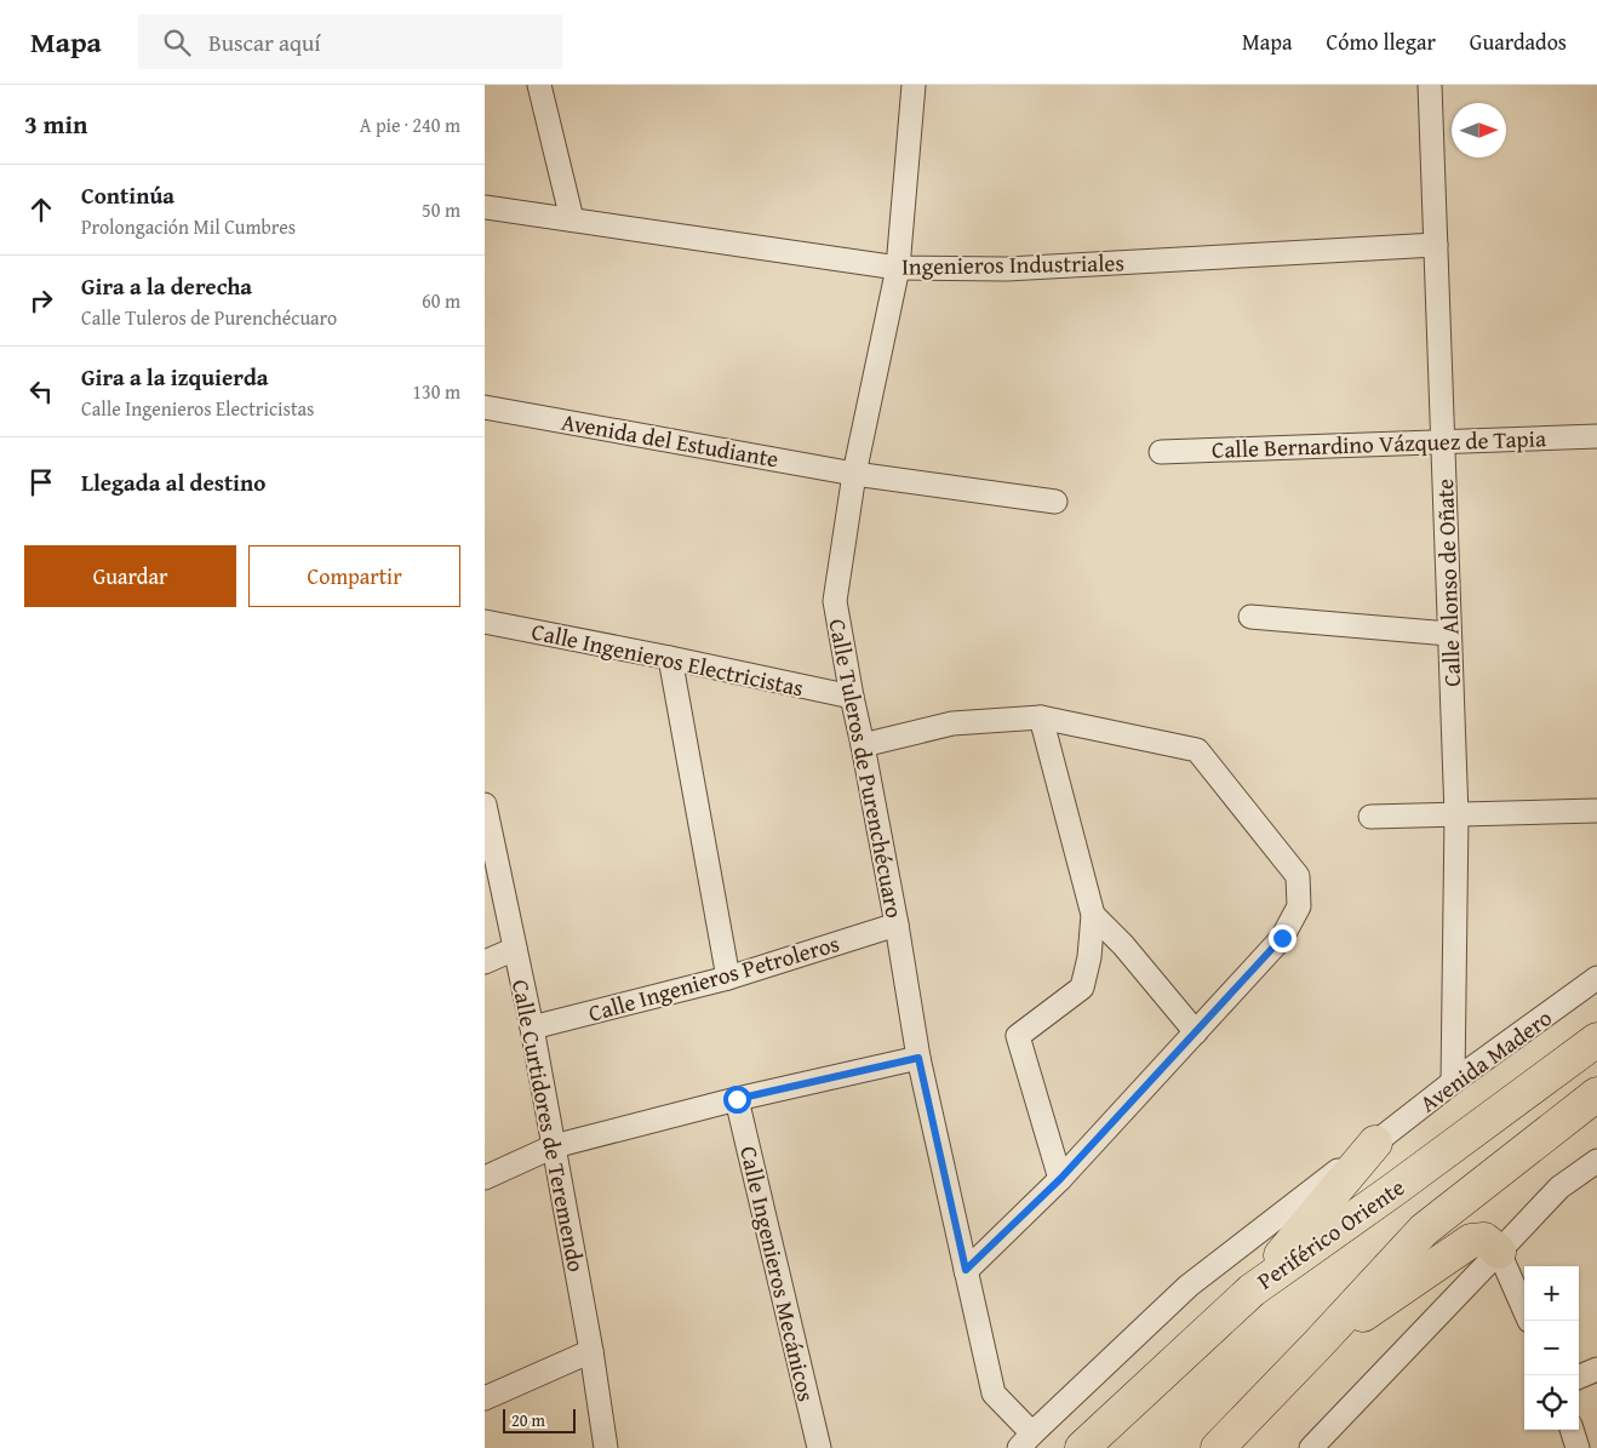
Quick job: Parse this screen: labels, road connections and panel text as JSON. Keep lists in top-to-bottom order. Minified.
{"streets":{"highway":["Periférico Oriente"],"street":["Ingenieros Industriales","Avenida del Estudiante","Calle Bernardino Vázquez de Tapia","Calle Alonso de Oñate","Calle Ingenieros Electricistas","Calle Tuleros de Purenchécuaro","Calle Ingenieros Petroleros","Avenida Madero","Calle Curtidores de Teremendo","Calle Ingenieros Mecánicos"]},"crossings":[["Ingenieros Industriales","Calle Alonso de Oñate"],["Ingenieros Industriales","Calle Tuleros de Purenchécuaro"],["Avenida del Estudiante","Calle Tuleros de Purenchécuaro"],["Calle Bernardino Vázquez de Tapia","Calle Alonso de Oñate"],["Calle Alonso de Oñate","Avenida Madero"],["Calle Ingenieros Electricistas","Calle Tuleros de Purenchécuaro"],["Calle Tuleros de Purenchécuaro","Calle Ingenieros Petroleros"],["Calle Tuleros de Purenchécuaro","Avenida Madero"],["Calle Ingenieros Petroleros","Calle Curtidores de Teremendo"]],"scale_bar":"20 m","north":"right","page":{"header":"Mapa","search":"Buscar aquí","nav":["Mapa","Cómo llegar","Guardados"],"heading":["3 min","A pie · 240 m"],"list":[["Continúa","Prolongación Mil Cumbres","50 m"],["Gira a la derecha","Calle Tuleros de Purenchécuaro","60 m"],["Gira a la izquierda","Calle Ingenieros Electricistas","130 m"],"Llegada al destino"],"buttons":["Guardar","Compartir"],"map_buttons":["+","−"],"scale":"20 m"}}
